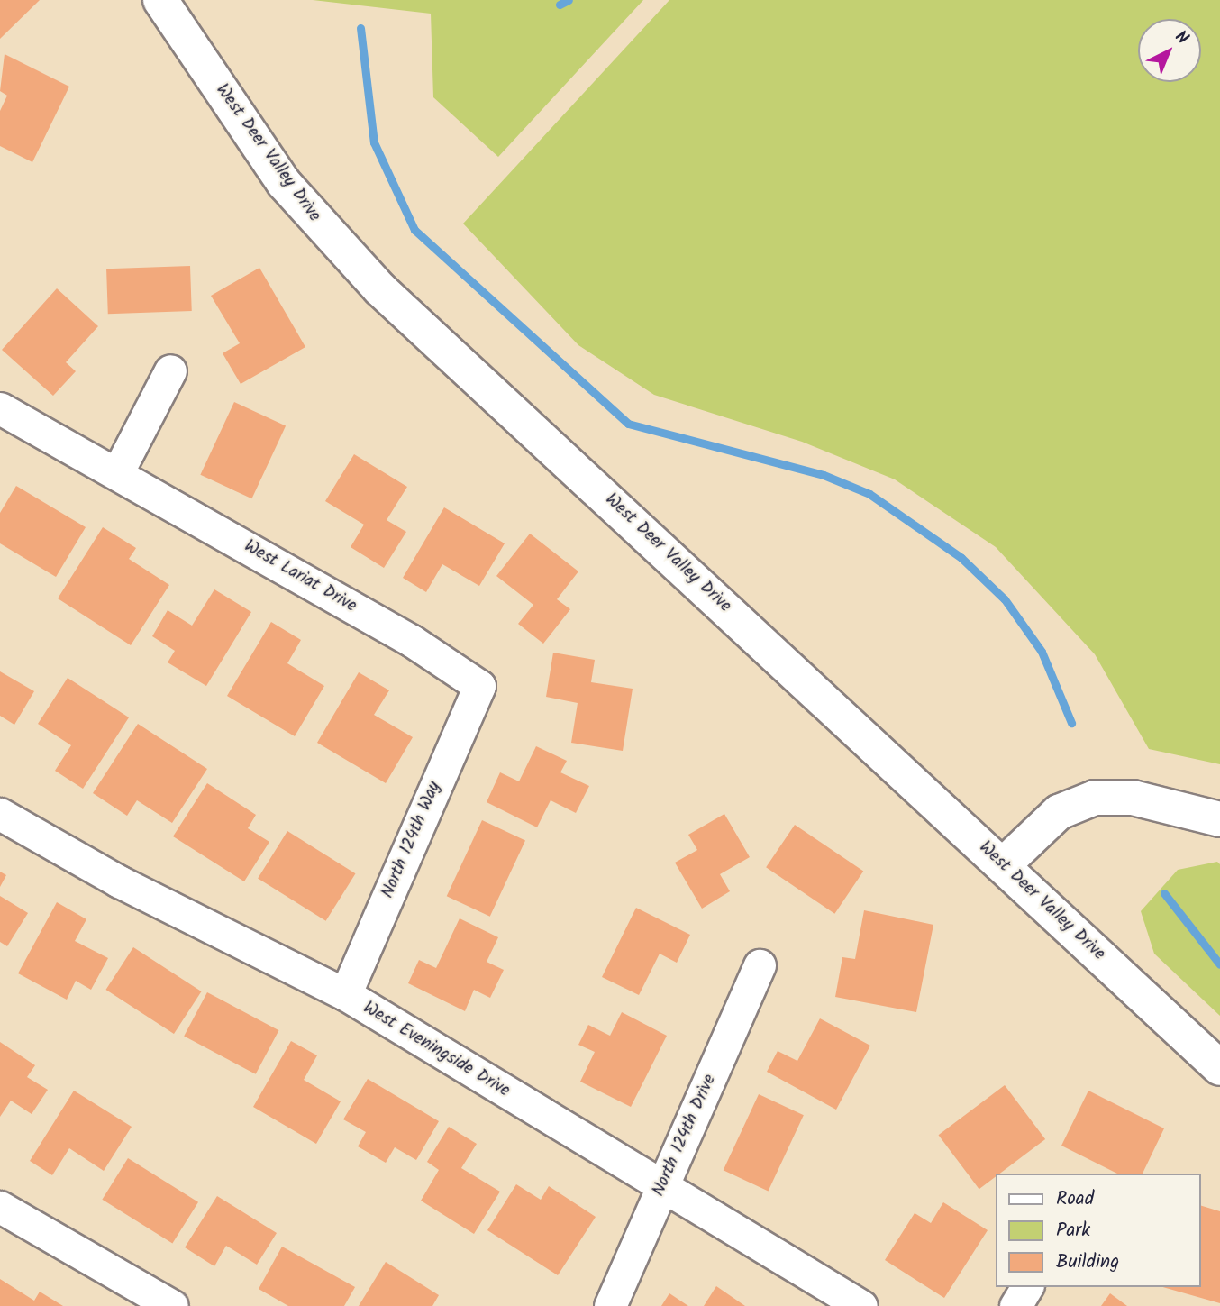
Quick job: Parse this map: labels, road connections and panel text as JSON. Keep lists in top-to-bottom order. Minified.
{"streets":{"street":["West Deer Valley Drive","West Lariat Drive","North 124th Way","West Eveningside Drive","North 124th Drive"]},"crossings":[["West Lariat Drive","North 124th Way"],["North 124th Way","West Eveningside Drive"],["West Eveningside Drive","North 124th Drive"]],"legend":["Road","Park","Building"],"north":"top right"}
